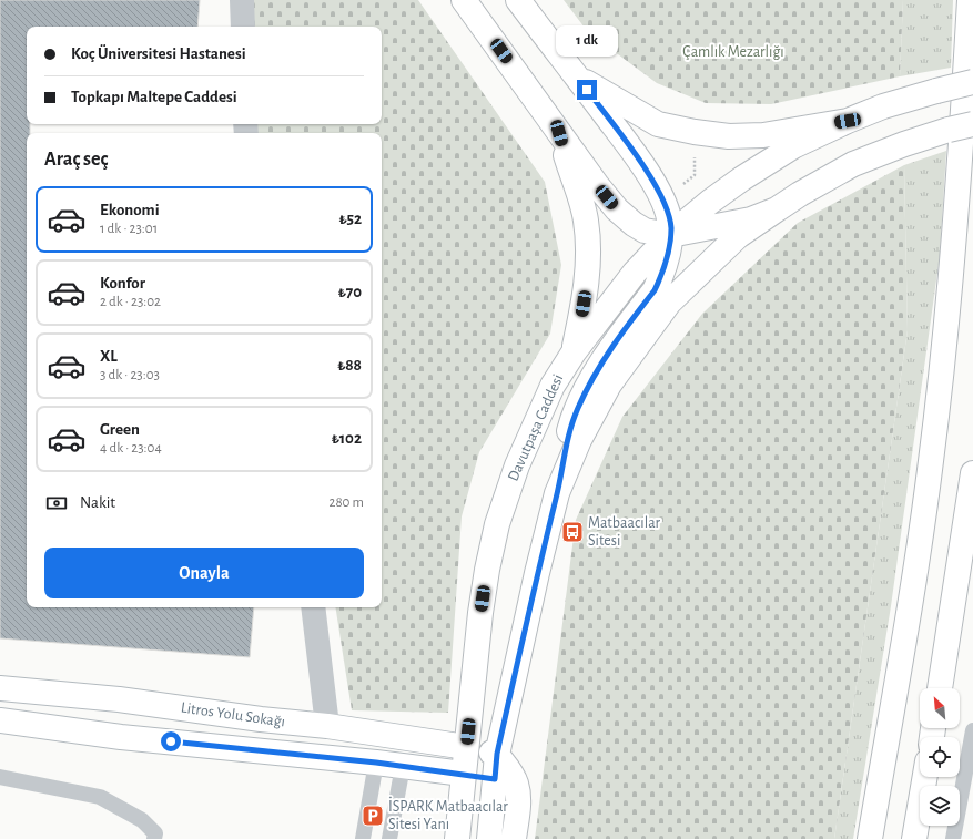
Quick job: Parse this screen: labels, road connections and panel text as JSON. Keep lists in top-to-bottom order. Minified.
{"streets":{"main road":["Davutpaşa Caddesi","Litros Yolu Sokağı"]},"crossings":[["Davutpaşa Caddesi","Litros Yolu Sokağı"]],"parks":["Çamlık Mezarlığı"],"places":{"bus stop":["Matbaacılar Sitesi"],"parking":["İSPARK Matbaacılar Sitesi Yanı"]},"north":"top left","page":{"bubble":"1 dk","banner":["Koç Üniversitesi Hastanesi","Topkapı Maltepe Caddesi"],"heading":"Araç seç","list":[{"name":"Ekonomi","note":"1 dk · 23:01","value":"₺52"},{"name":"Konfor","note":"2 dk · 23:02","value":"₺70"},{"name":"XL","note":"3 dk · 23:03","value":"₺88"},{"name":"Green","note":"4 dk · 23:04","value":"₺102"}],"pay":["Nakit","280 m"],"buttons":"Onayla"}}
